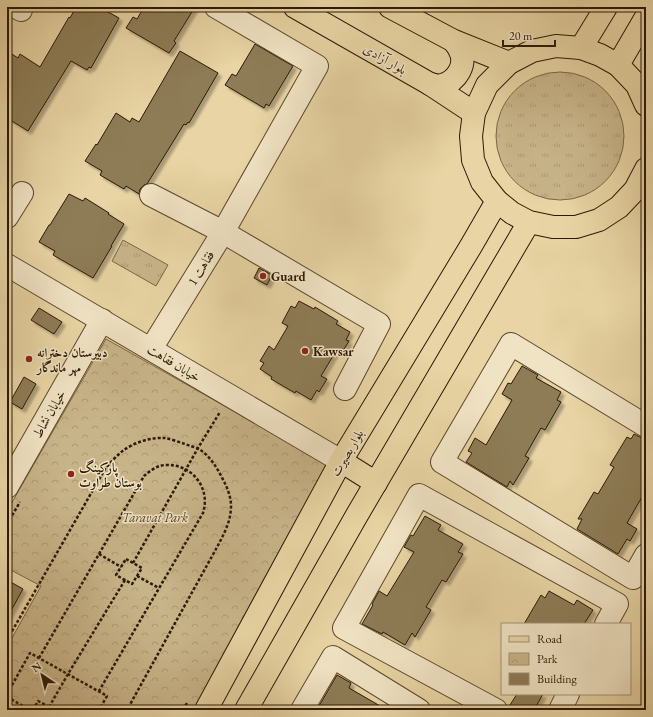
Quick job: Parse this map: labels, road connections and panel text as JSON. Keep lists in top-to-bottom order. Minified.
{"streets":{"main road":["بلوار آزادی","بلوار بصیرت"],"street":["فقاهت 1","خیابان فقاهت","خیابان نشاط"]},"crossings":[["فقاهت 1","خیابان فقاهت"],["خیابان فقاهت","خیابان نشاط"],["خیابان فقاهت","بلوار بصیرت"]],"parks":["Taravat Park"],"places":["Guard","Kawsar","دبیرستان دخترانه مهر ماندگار","پارکینگ بوستان طراوت"],"legend":["Road","Park","Building"],"scale_bar":"20 m","north":"top left"}
